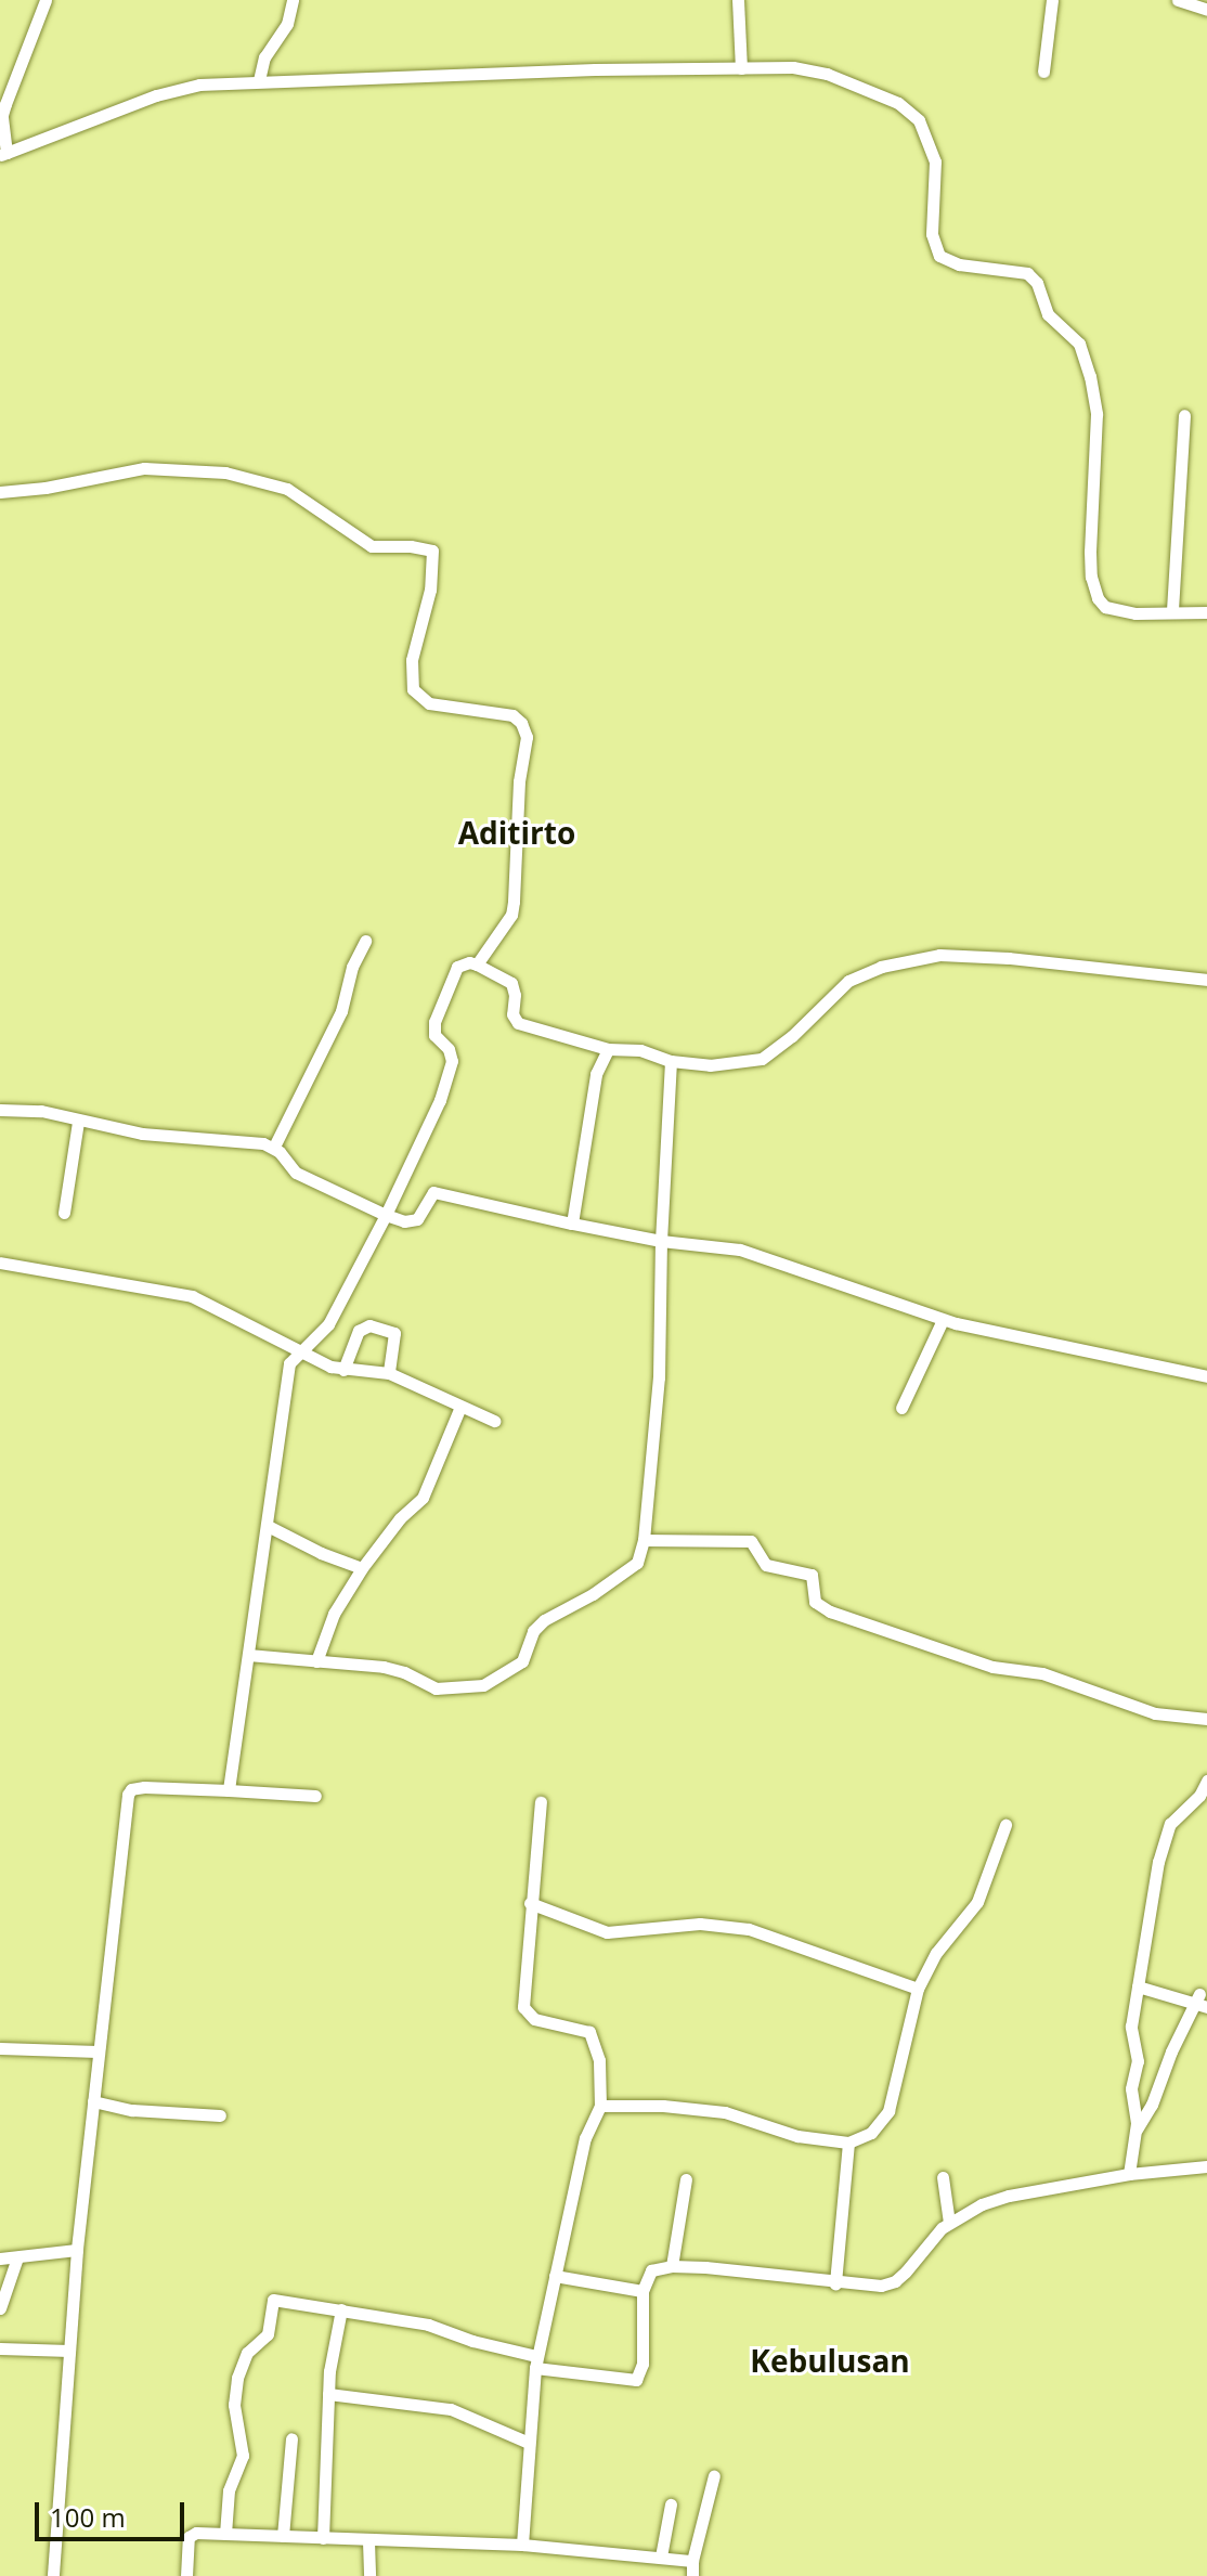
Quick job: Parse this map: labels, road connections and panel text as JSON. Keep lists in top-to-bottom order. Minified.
{"districts":["Aditirto","Kebulusan"],"scale_bar":"100 m"}
